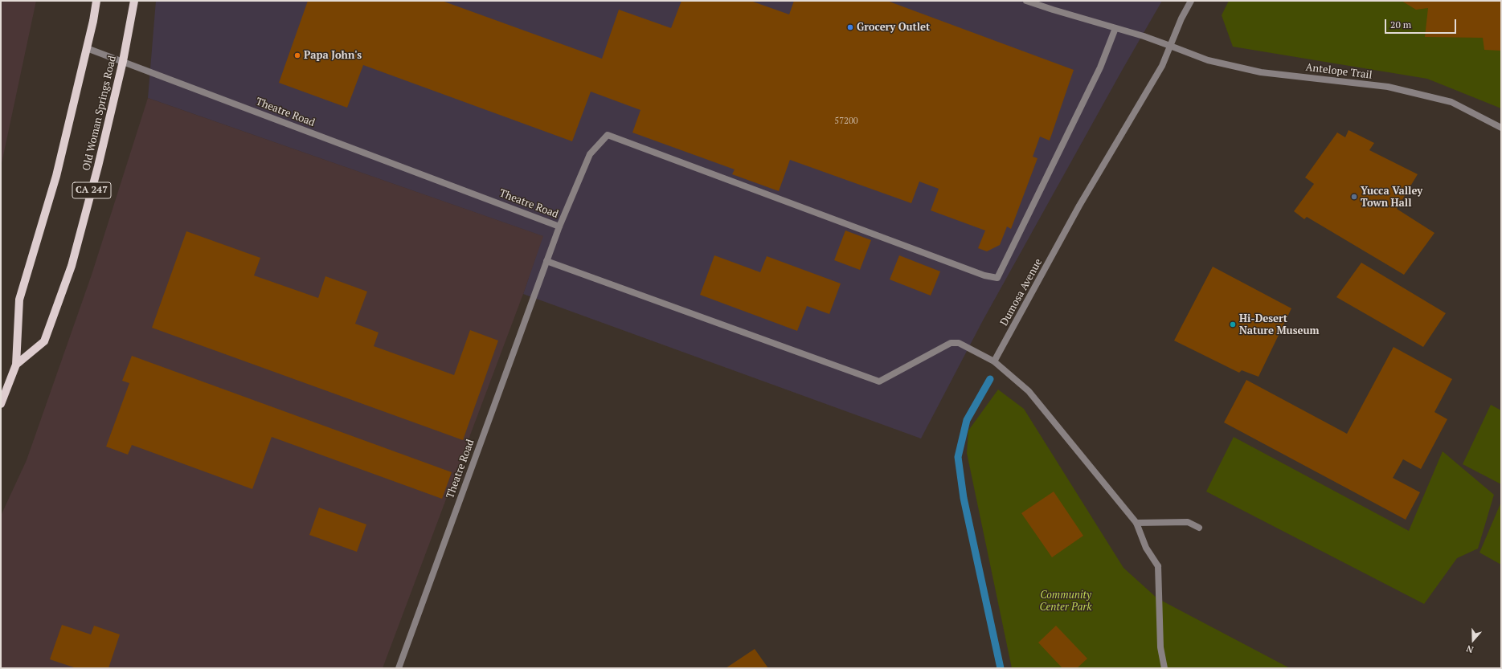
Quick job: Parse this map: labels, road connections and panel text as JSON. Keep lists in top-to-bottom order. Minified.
{"streets":{"main road":["Old Woman Springs Road","CA 247"],"street":["Antelope Trail","Theatre Road","Dumosa Avenue"]},"crossings":[["Antelope Trail","Dumosa Avenue"],["Theatre Road","Old Woman Springs Road"]],"parks":["Community Center Park"],"places":["Grocery Outlet","Papa John's","Yucca Valley Town Hall","Hi-Desert Nature Museum"],"house_numbers":["57200"],"scale_bar":"20 m","north":"bottom"}
